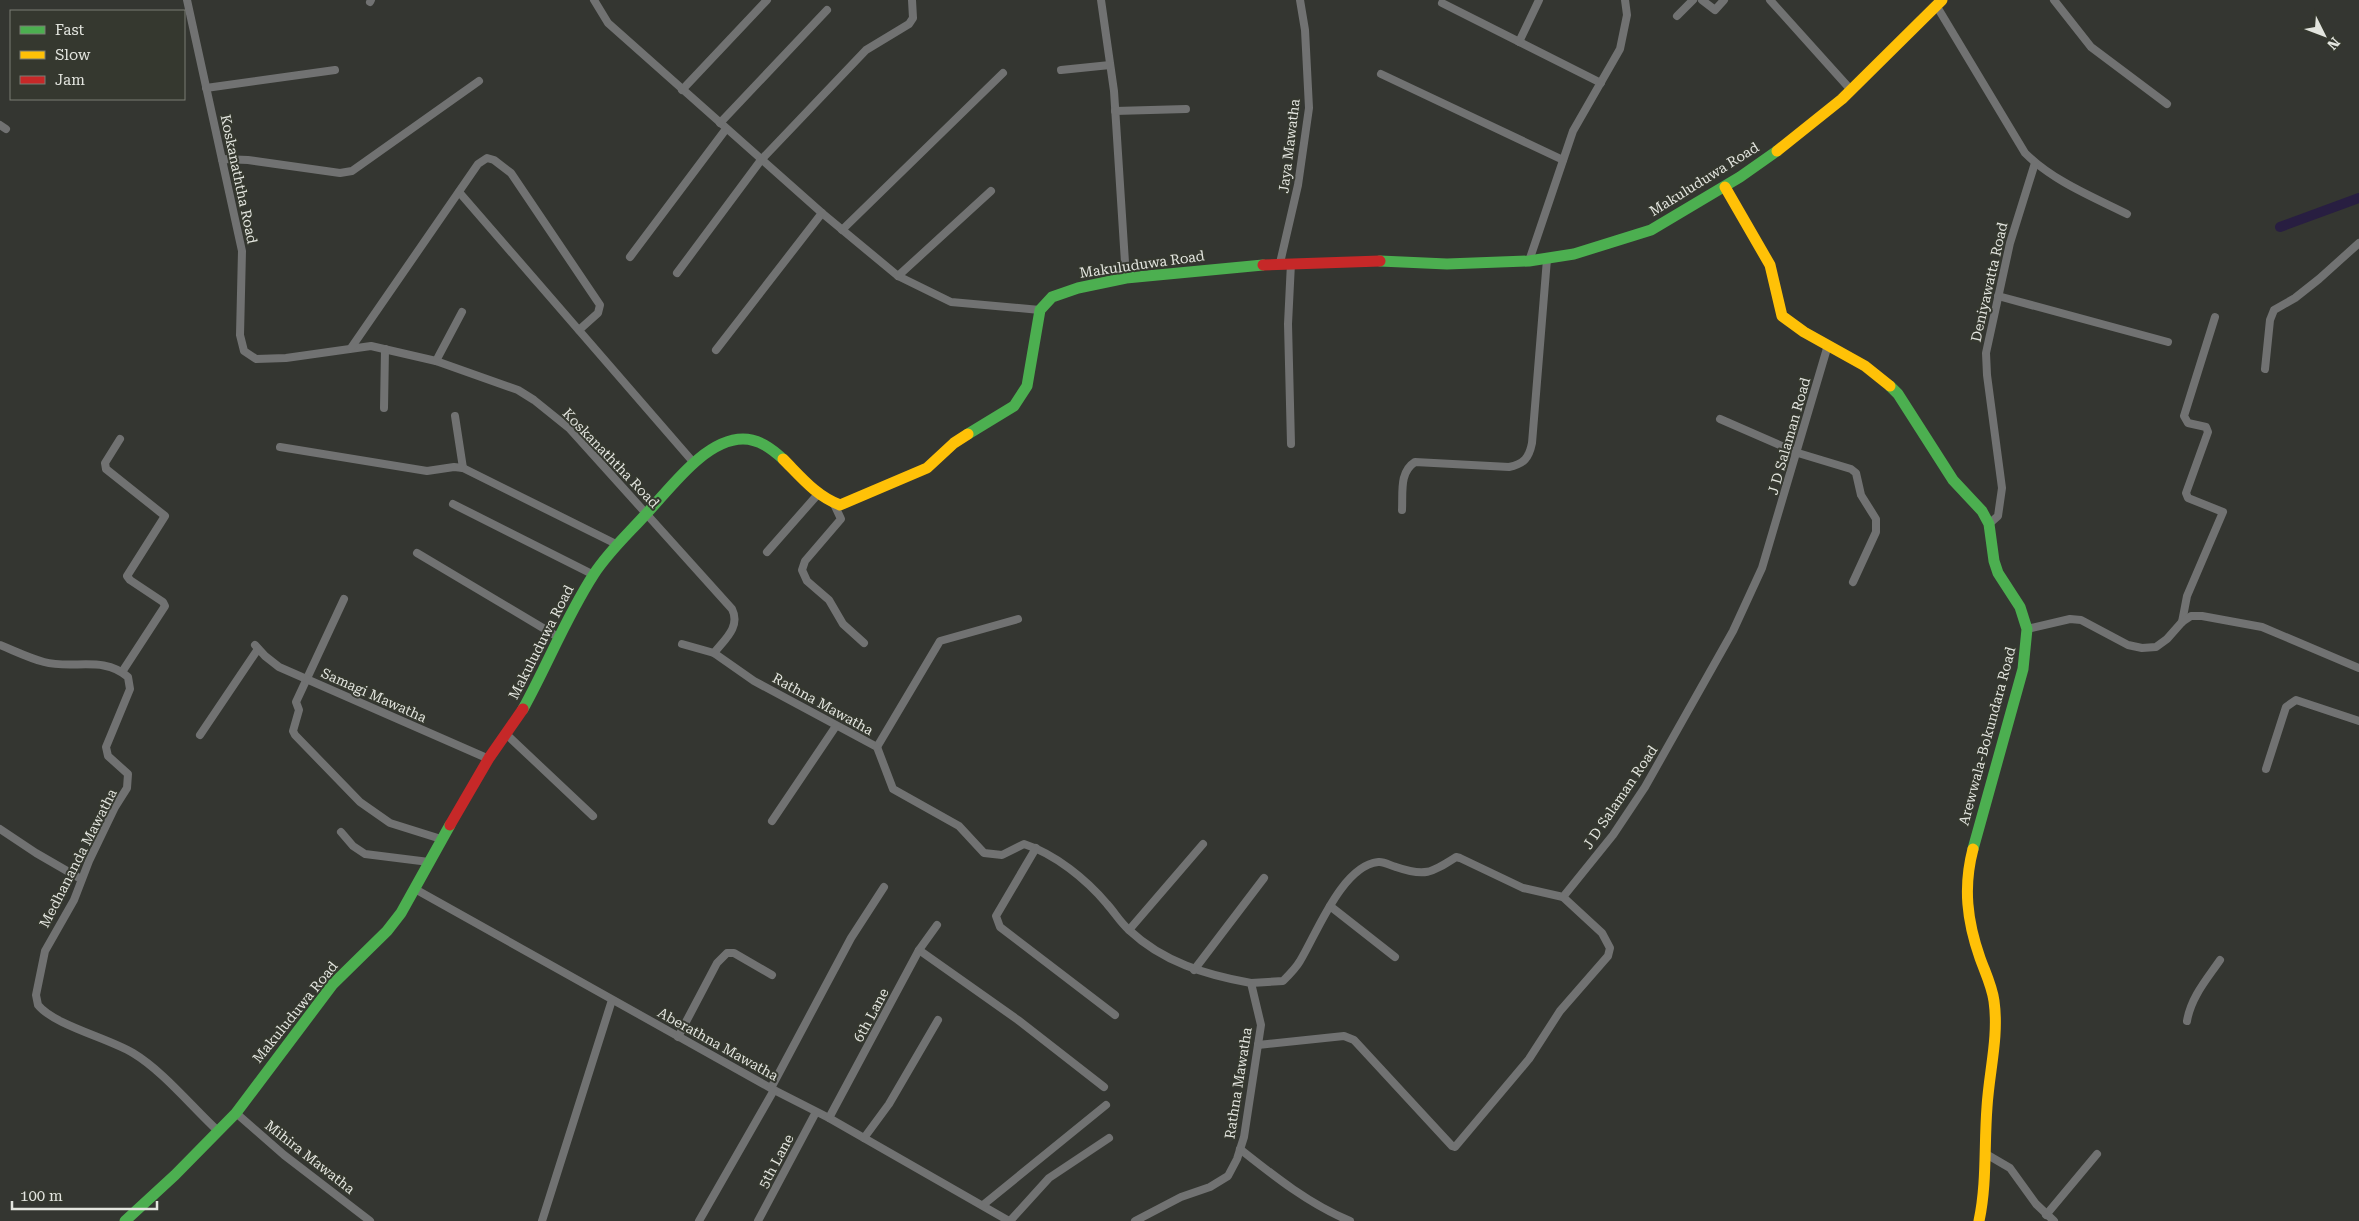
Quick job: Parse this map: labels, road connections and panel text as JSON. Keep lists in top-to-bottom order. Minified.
{"streets":{"street":["Jaya Mawatha","Koskanaththa Road","Makuluduwa Road","Deniyawatta Road","J D Salaman Road","Samagi Mawatha","Rathna Mawatha","Arewwala-Bokundara Road","Medhananda Mawatha","6th Lane","Aberathna Mawatha","Mihira Mawatha","5th Lane"]},"crossings":[["Jaya Mawatha","Makuluduwa Road"],["Koskanaththa Road","Makuluduwa Road"],["Koskanaththa Road","Rathna Mawatha"],["Makuluduwa Road","Samagi Mawatha"],["Makuluduwa Road","Arewwala-Bokundara Road"],["Makuluduwa Road","Medhananda Mawatha"],["Makuluduwa Road","Aberathna Mawatha"],["Makuluduwa Road","Mihira Mawatha"],["Deniyawatta Road","Arewwala-Bokundara Road"],["J D Salaman Road","Arewwala-Bokundara Road"],["6th Lane","Aberathna Mawatha"],["Aberathna Mawatha","5th Lane"]],"legend":["Fast","Slow","Jam"],"scale_bar":"100 m","north":"bottom right"}
